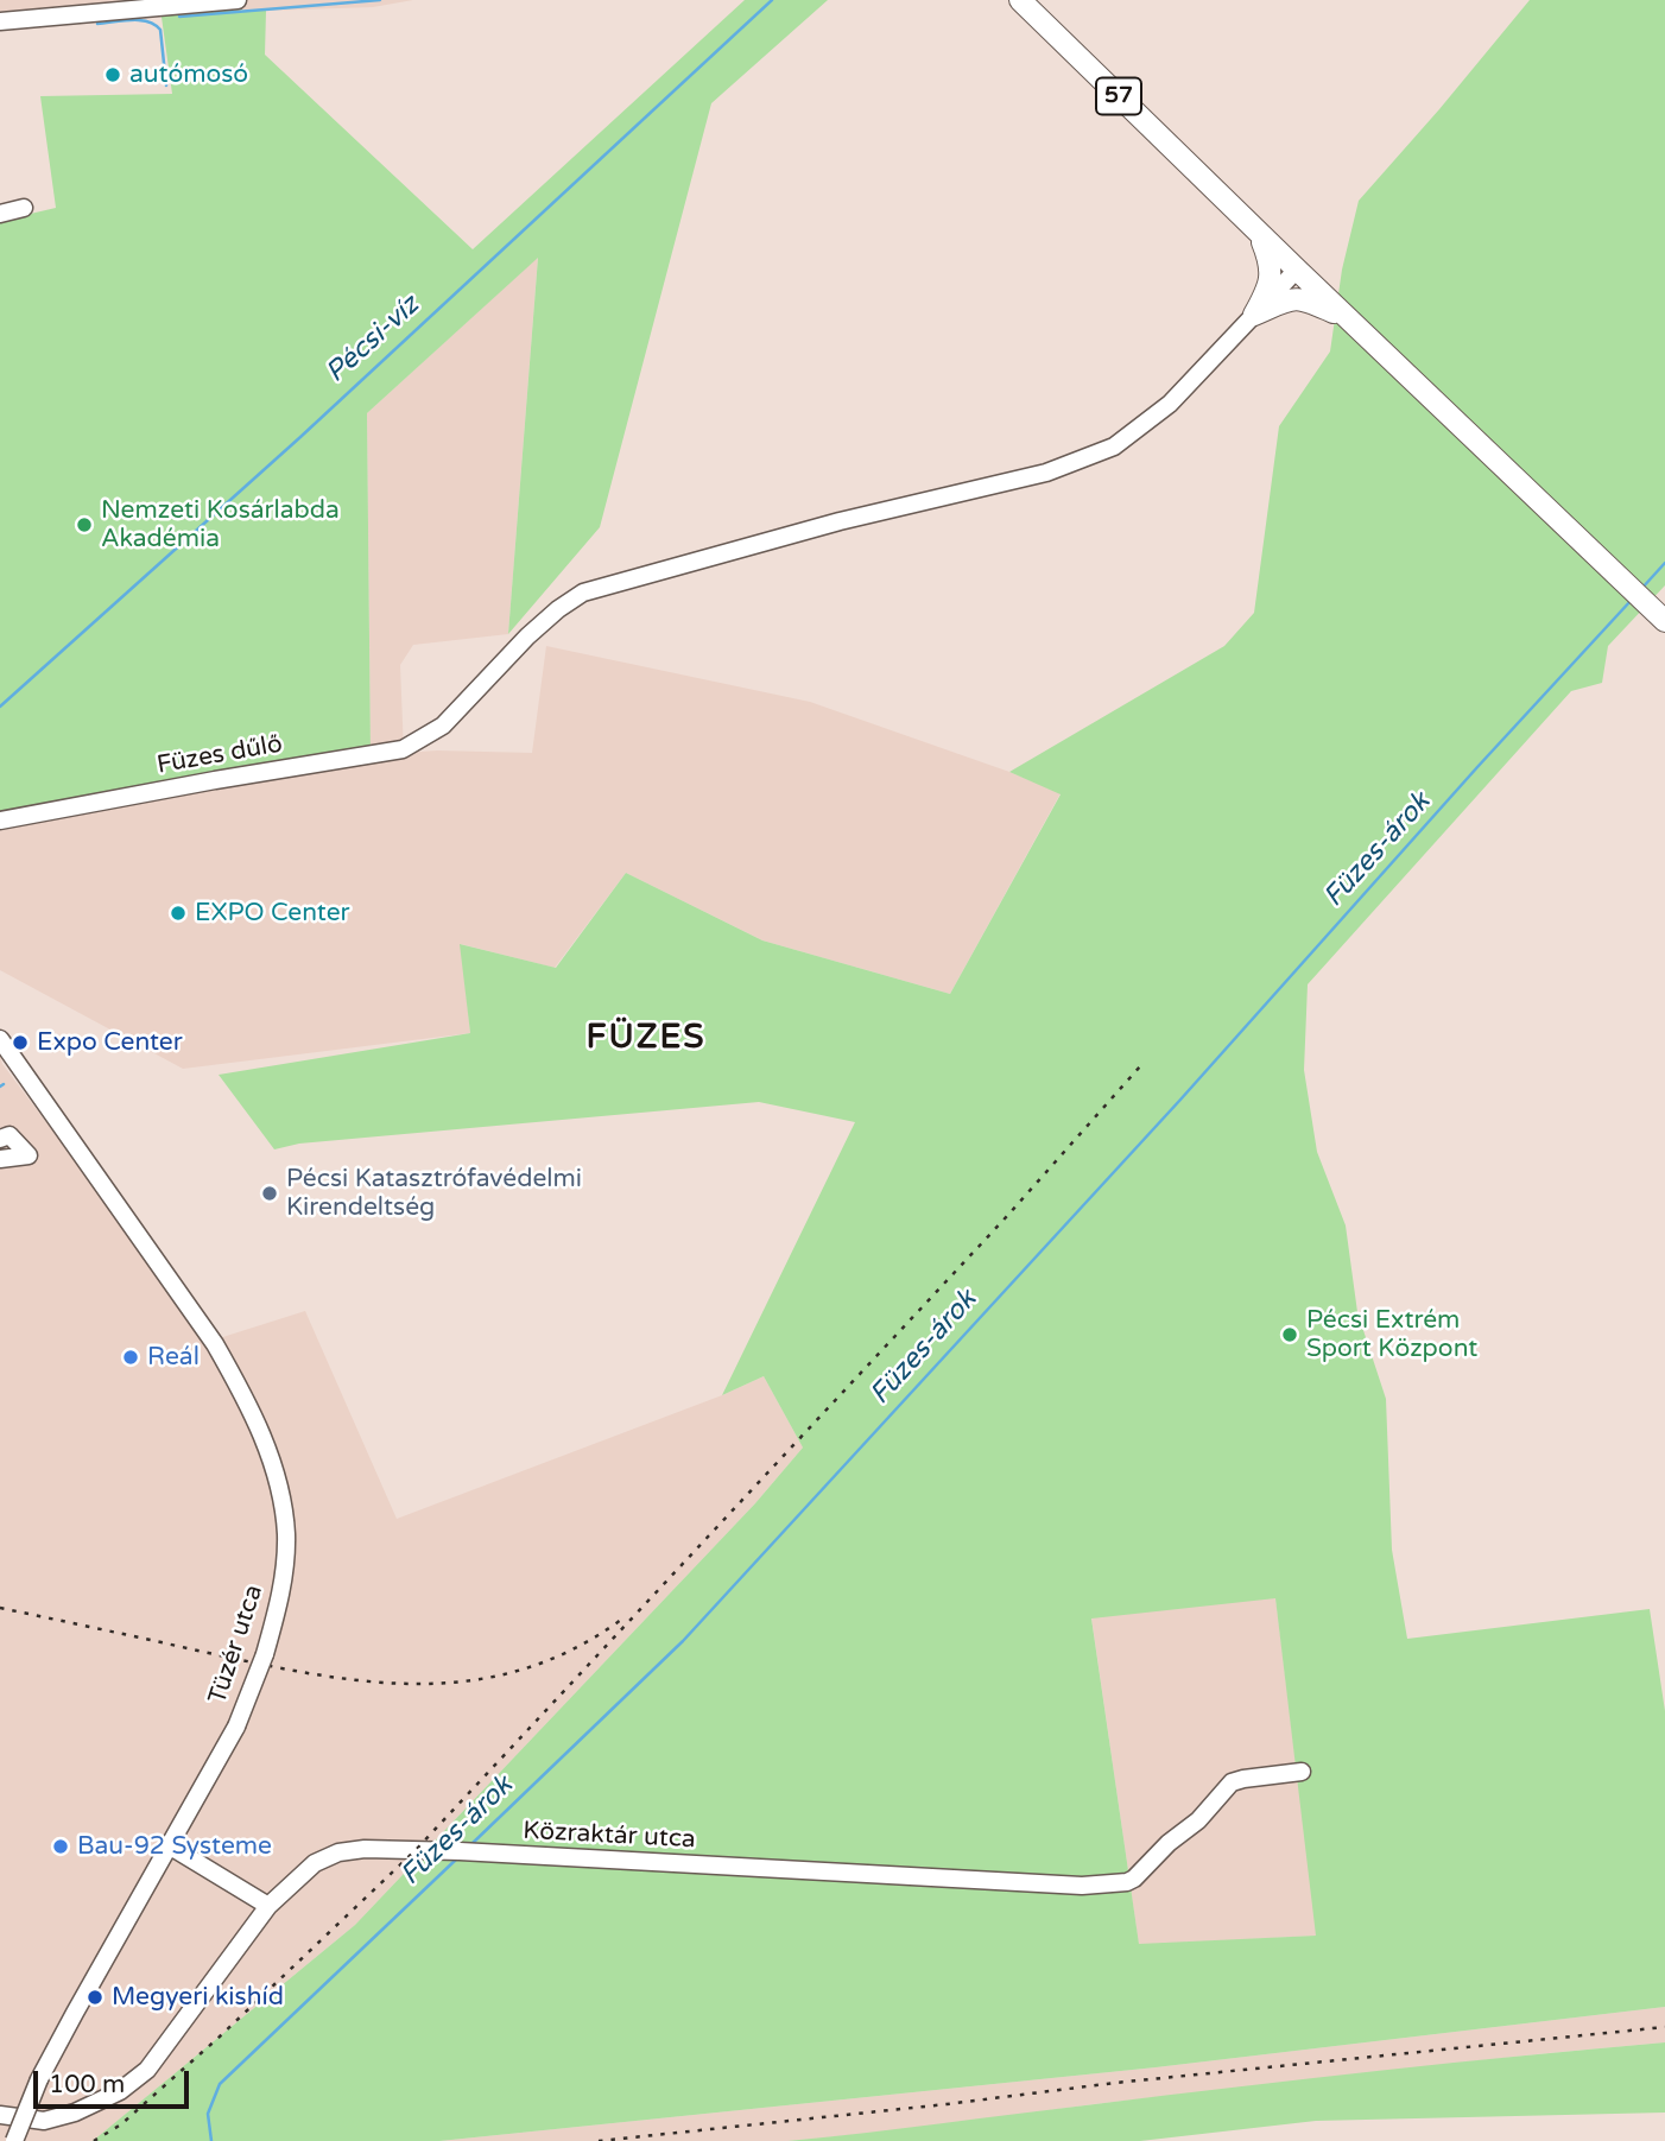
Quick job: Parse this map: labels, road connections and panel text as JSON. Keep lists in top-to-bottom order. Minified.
{"streets":{"main road":["57"],"street":["Füzes dűlő","Tüzér utca","Közraktár utca"]},"crossings":[["57","Füzes dűlő"]],"districts":["FÜZES"],"water":["Pécsi-víz","Füzes-árok"],"places":["autómosó","Nemzeti Kosárlabda Akadémia","EXPO Center","Expo Center","Pécsi Katasztrófavédelmi Kirendeltség","Pécsi Extrém Sport Központ","Reál","Bau-92 Systeme","Megyeri kishíd"],"scale_bar":"100 m"}
